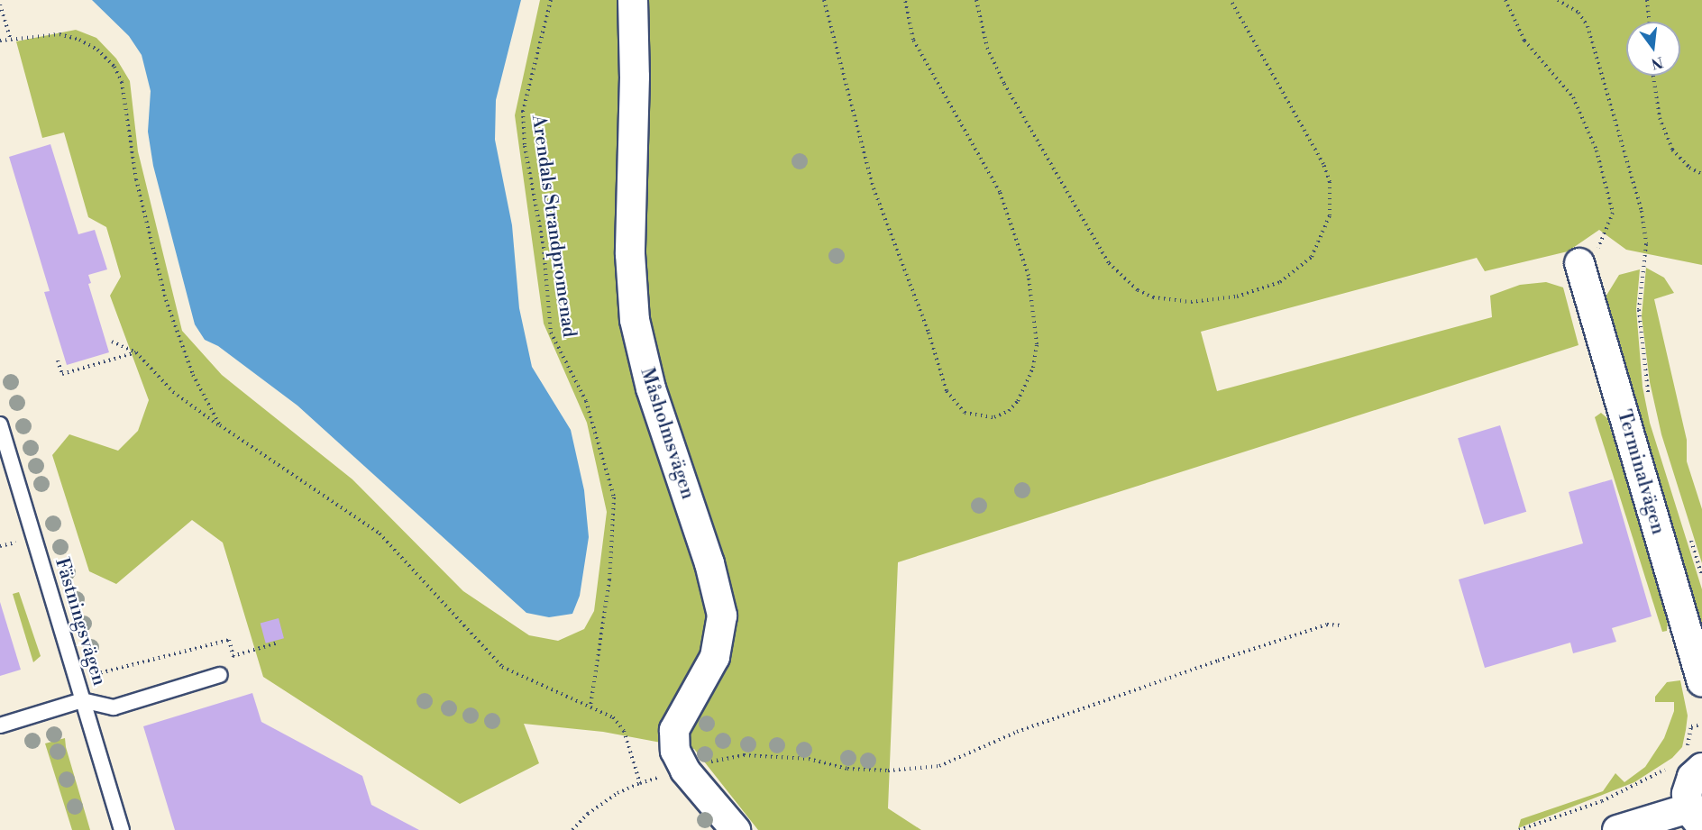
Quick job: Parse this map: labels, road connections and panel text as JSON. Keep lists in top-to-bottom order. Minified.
{"streets":{"street":["Måsholmsvägen","Terminalvägen"],"lane":["Fästningsvägen"],"path":["Arendals Strandpromenad"]},"north":"bottom"}
